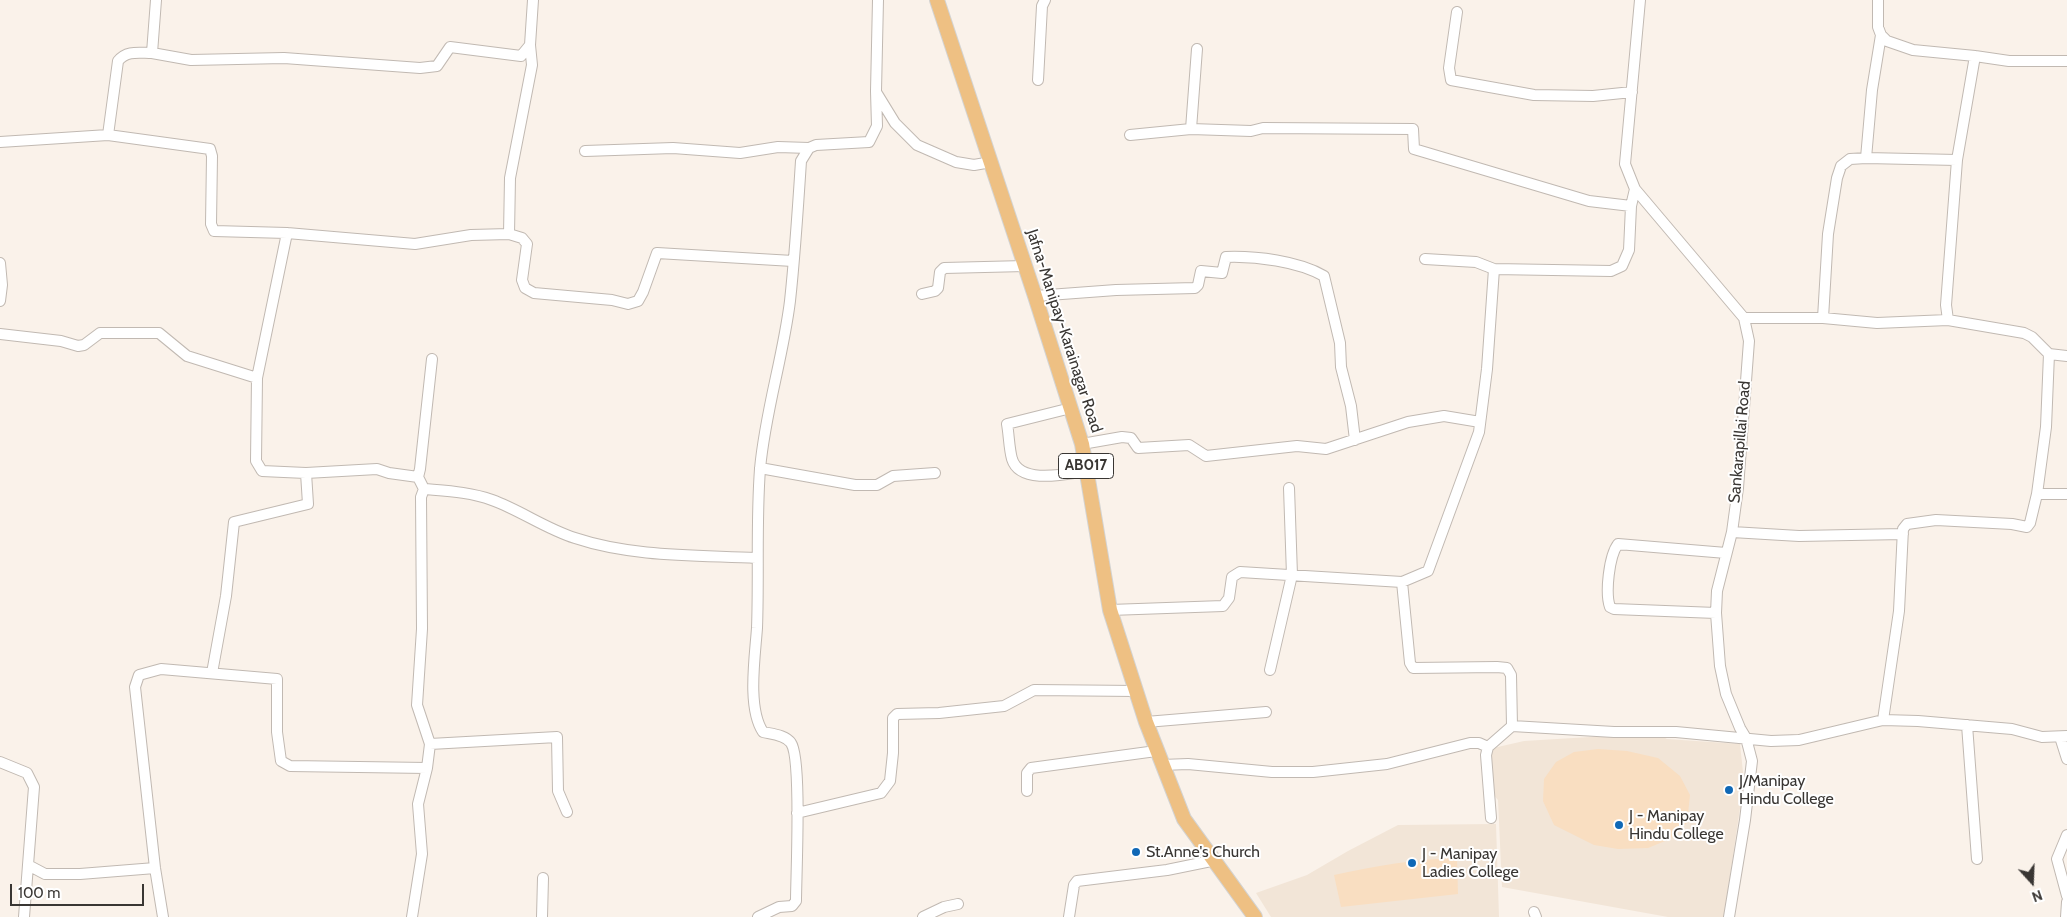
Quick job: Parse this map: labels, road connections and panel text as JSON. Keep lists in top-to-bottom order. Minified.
{"streets":{"main road":["Jafna-Manipay-Karainagar Road","AB017"],"street":["Sankarapillai Road"]},"places":["J/Manipay Hindu College","J - Manipay Hindu College","St.Anne's Church","J - Manipay Ladies College"],"scale_bar":"100 m","north":"bottom"}
